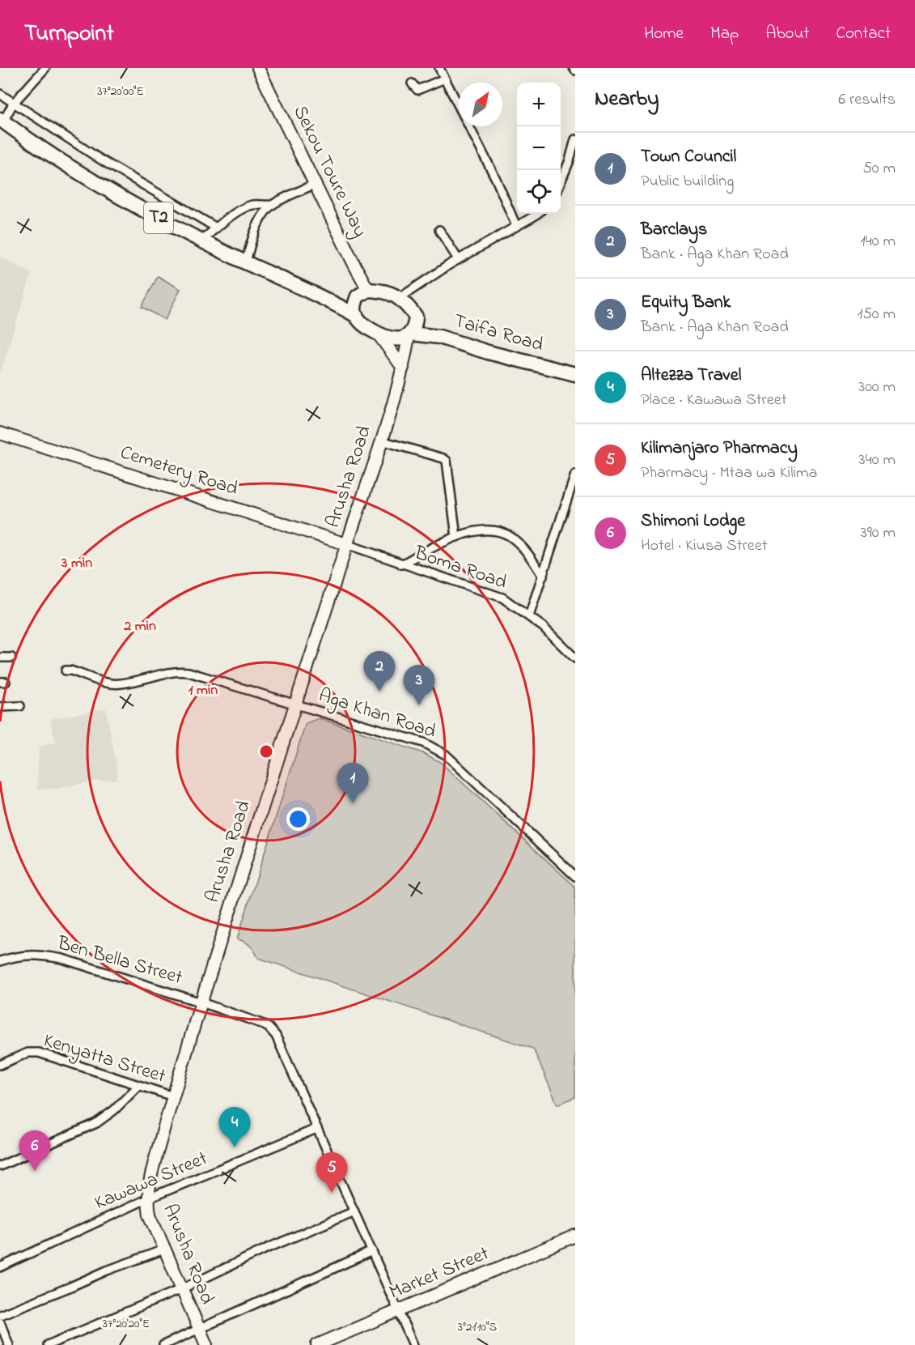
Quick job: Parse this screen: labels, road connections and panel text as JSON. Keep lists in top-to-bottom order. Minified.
{"streets":{"highway":["T2","Taifa Road"],"main road":["Sekou Toure Way","Cemetery Road","Arusha Road","Market Street"],"street":["Boma Road","Aga Khan Road","Ben Bella Street","Kenyatta Street","Kawawa Street"]},"crossings":[["Sekou Toure Way","T2"],["Sekou Toure Way","Taifa Road"],["Sekou Toure Way","Arusha Road"],["T2","Taifa Road"],["T2","Arusha Road"],["Taifa Road","Arusha Road"],["Cemetery Road","Arusha Road"],["Cemetery Road","Boma Road"],["Arusha Road","Boma Road"],["Arusha Road","Aga Khan Road"],["Arusha Road","Ben Bella Street"],["Arusha Road","Kenyatta Street"],["Arusha Road","Kawawa Street"],["Ben Bella Street","Kawawa Street"],["Ben Bella Street","Market Street"]],"north":"top right","page":{"header":"Turnpoint","nav":["Home","Map","About","Contact"],"heading":["Nearby","6 results"],"map_buttons":["+","−"],"list":[{"mark":"1","name":"Town Council","note":"Public building","value":"50 m"},{"mark":"2","name":"Barclays","note":"Bank · Aga Khan Road","value":"140 m"},{"mark":"3","name":"Equity Bank","note":"Bank · Aga Khan Road","value":"150 m"},{"mark":"4","name":"Altezza Travel","note":"Place · Kawawa Street","value":"300 m"},{"mark":"5","name":"Kilimanjaro Pharmacy","note":"Pharmacy · Mtaa wa Kilima","value":"340 m"},{"mark":"6","name":"Shimoni Lodge","note":"Hotel · Kiusa Street","value":"390 m"}],"pins":["2","3","1","4","6","5"]},"coordinates":["37°20'00\"E","37°20'20\"E","3°21'10\"S"],"rings":["3 min","2 min","1 min"]}
